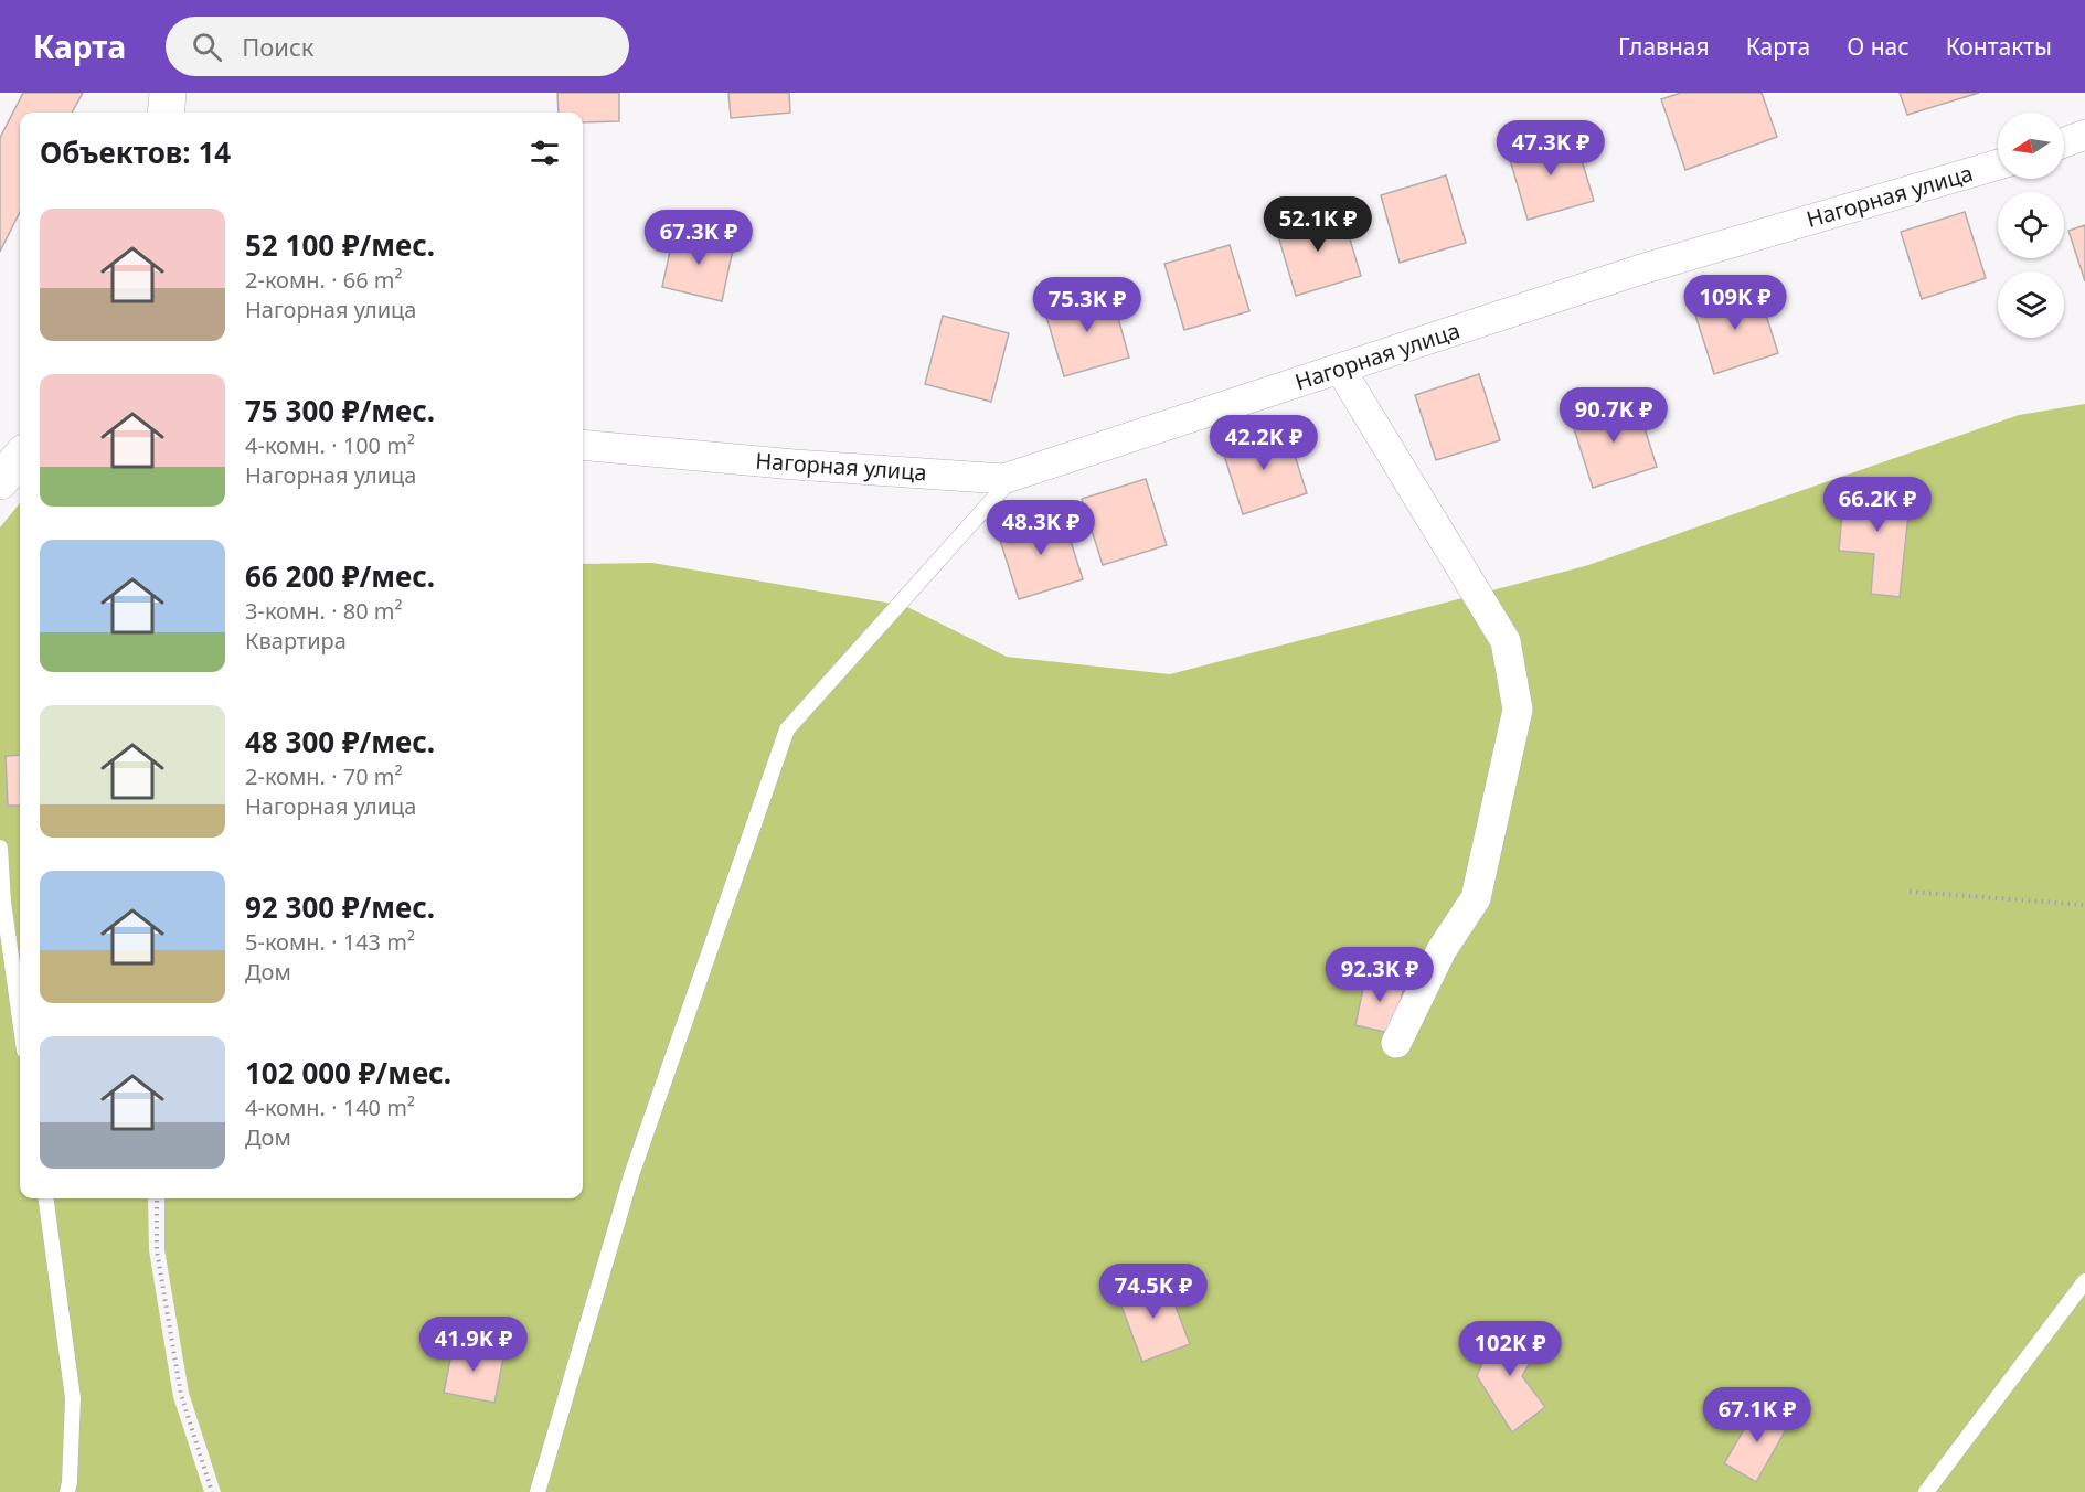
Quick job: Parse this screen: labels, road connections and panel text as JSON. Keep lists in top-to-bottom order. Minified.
{"streets":{"street":["Нагорная улица"]},"north":"left","page":{"header":"Карта","search":"Поиск","nav":["Главная","Карта","О нас","Контакты"],"heading":"Объектов: 14","price":["47.3K ₽","52.1K ₽","67.3K ₽","109K ₽","75.3K ₽","90.7K ₽","42.2K ₽","66.2K ₽","48.3K ₽","92.3K ₽","74.5K ₽","41.9K ₽","102K ₽","67.1K ₽"],"list":[{"name":"52 100 ₽/мес.","note":"2-комн. · 66 m² · Нагорная улица"},{"name":"75 300 ₽/мес.","note":"4-комн. · 100 m² · Нагорная улица"},{"name":"66 200 ₽/мес.","note":"3-комн. · 80 m² · Квартира"},{"name":"48 300 ₽/мес.","note":"2-комн. · 70 m² · Нагорная улица"},{"name":"92 300 ₽/мес.","note":"5-комн. · 143 m² · Дом"},{"name":"102 000 ₽/мес.","note":"4-комн. · 140 m² · Дом"}]}}
